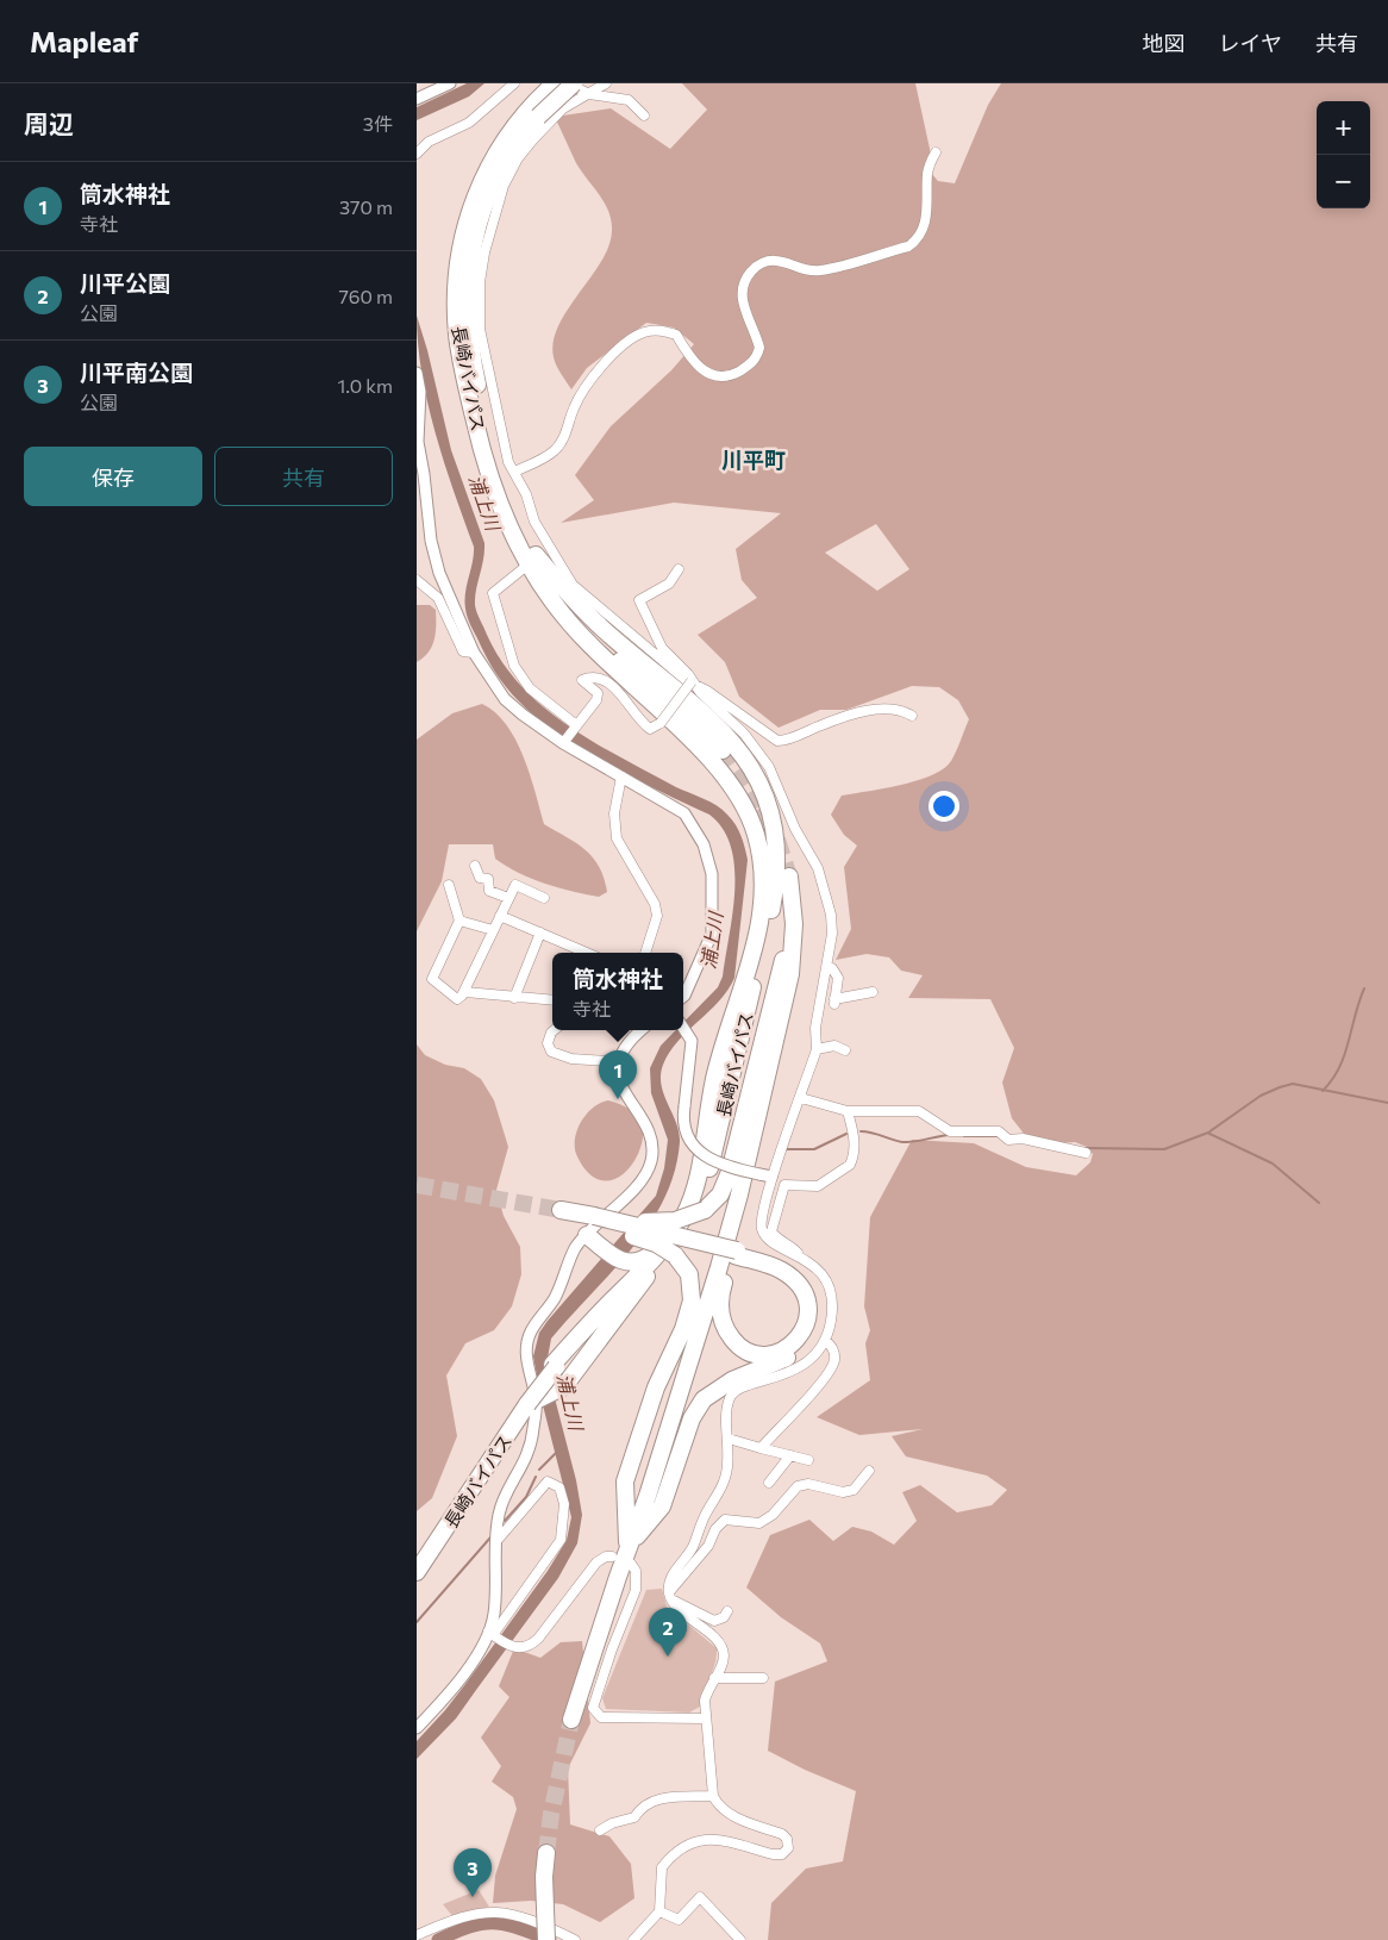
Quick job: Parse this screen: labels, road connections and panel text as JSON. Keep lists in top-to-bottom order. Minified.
{"streets":{"highway":["長崎バイパス"]},"districts":["川平町"],"water":["浦上川"],"page":{"header":"Mapleaf","nav":["地図","レイヤ","共有"],"heading":["周辺","3件"],"map_buttons":["+","−"],"list":[{"mark":"1","name":"筒水神社","note":"寺社","value":"370 m"},{"mark":"2","name":"川平公園","note":"公園","value":"760 m"},{"mark":"3","name":"川平南公園","note":"公園","value":"1.0 km"}],"buttons":["保存","共有"],"popup":["筒水神社","寺社"],"pins":["1","2","3"]}}
